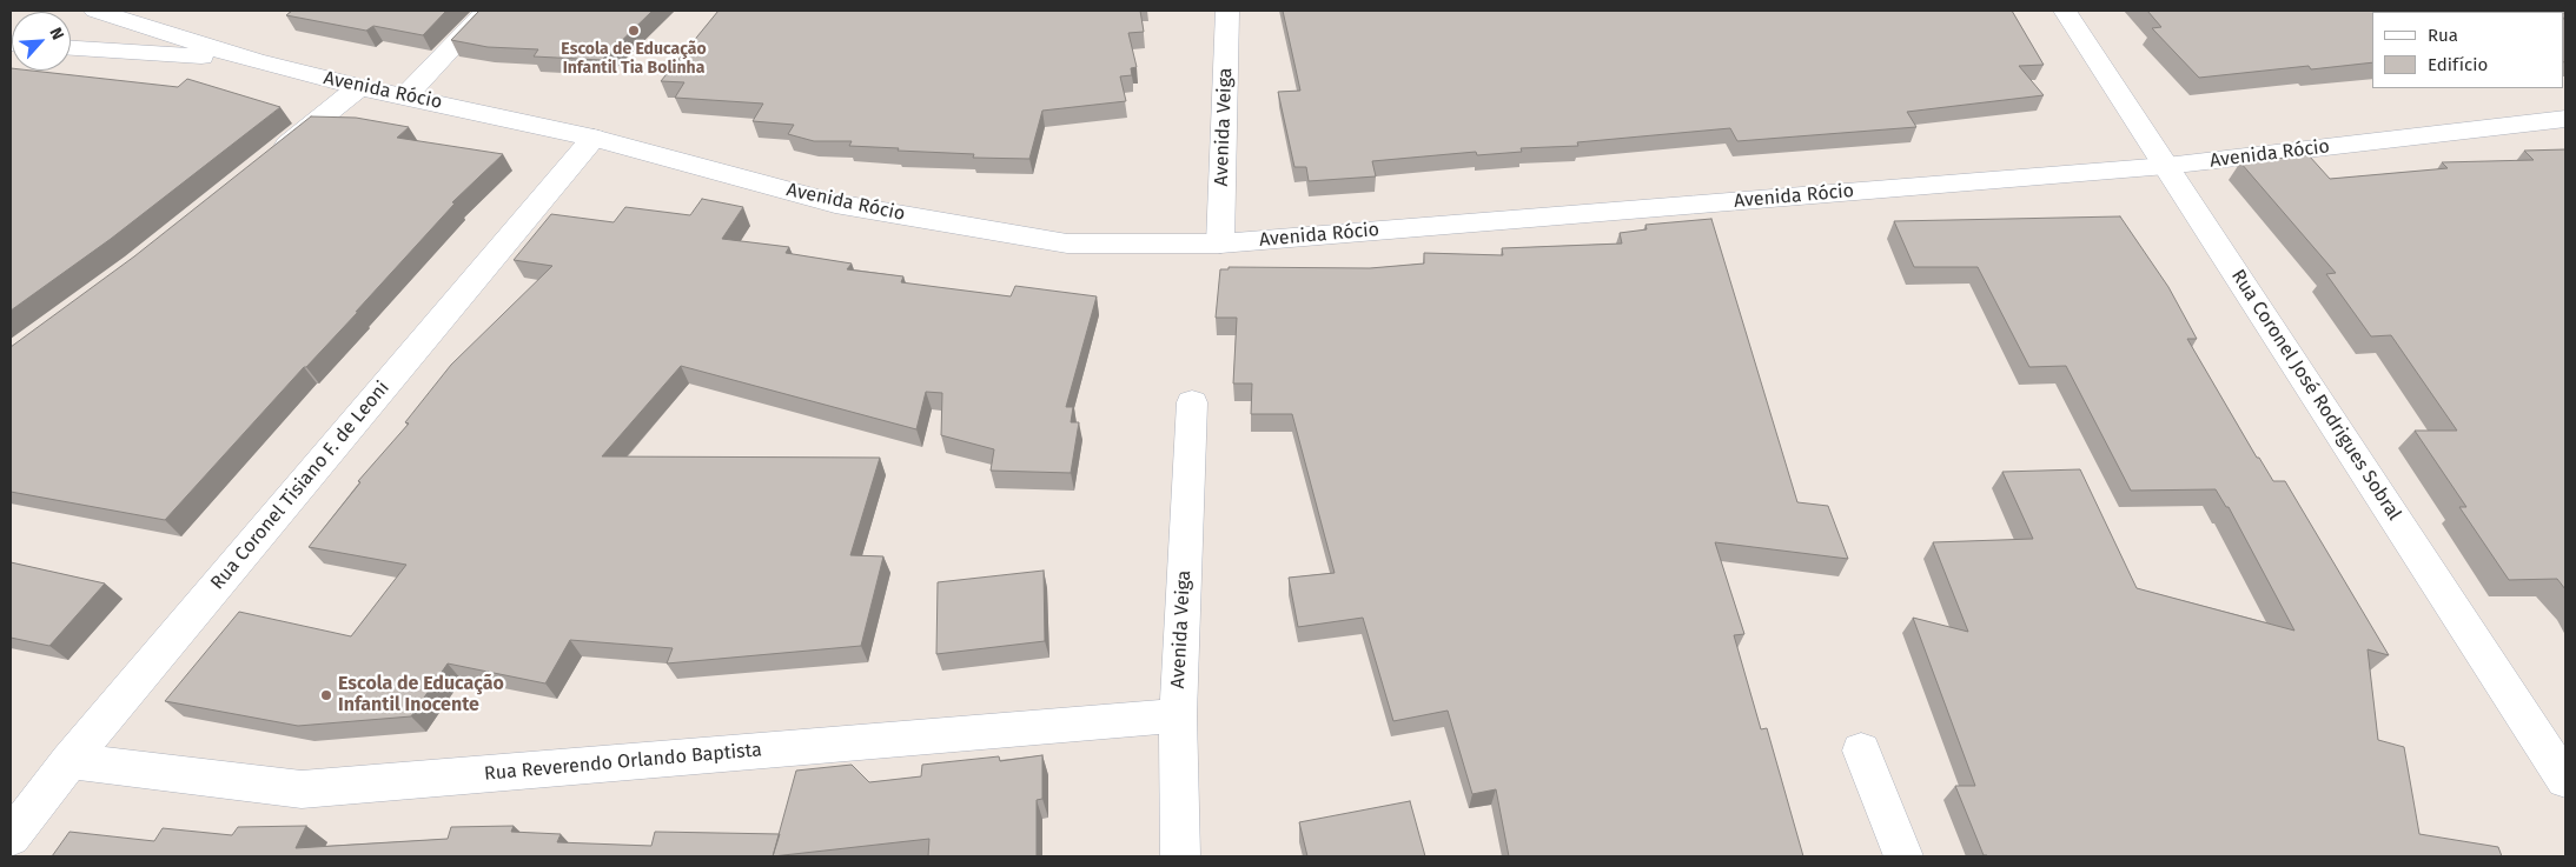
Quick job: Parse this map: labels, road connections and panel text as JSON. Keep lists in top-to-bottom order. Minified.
{"streets":{"street":["Avenida Rócio","Avenida Veiga","Rua Coronel José Rodrigues Sobral","Rua Coronel Tisiano F. de Leoni","Rua Reverendo Orlando Baptista"]},"crossings":[["Avenida Rócio","Avenida Veiga"],["Avenida Rócio","Rua Coronel José Rodrigues Sobral"],["Avenida Rócio","Rua Coronel Tisiano F. de Leoni"],["Avenida Veiga","Rua Reverendo Orlando Baptista"],["Rua Coronel Tisiano F. de Leoni","Rua Reverendo Orlando Baptista"]],"places":["Escola de Educação Infantil Tia Bolinha","Escola de Educação Infantil Inocente"],"legend":["Rua","Edifício"],"north":"top right"}
